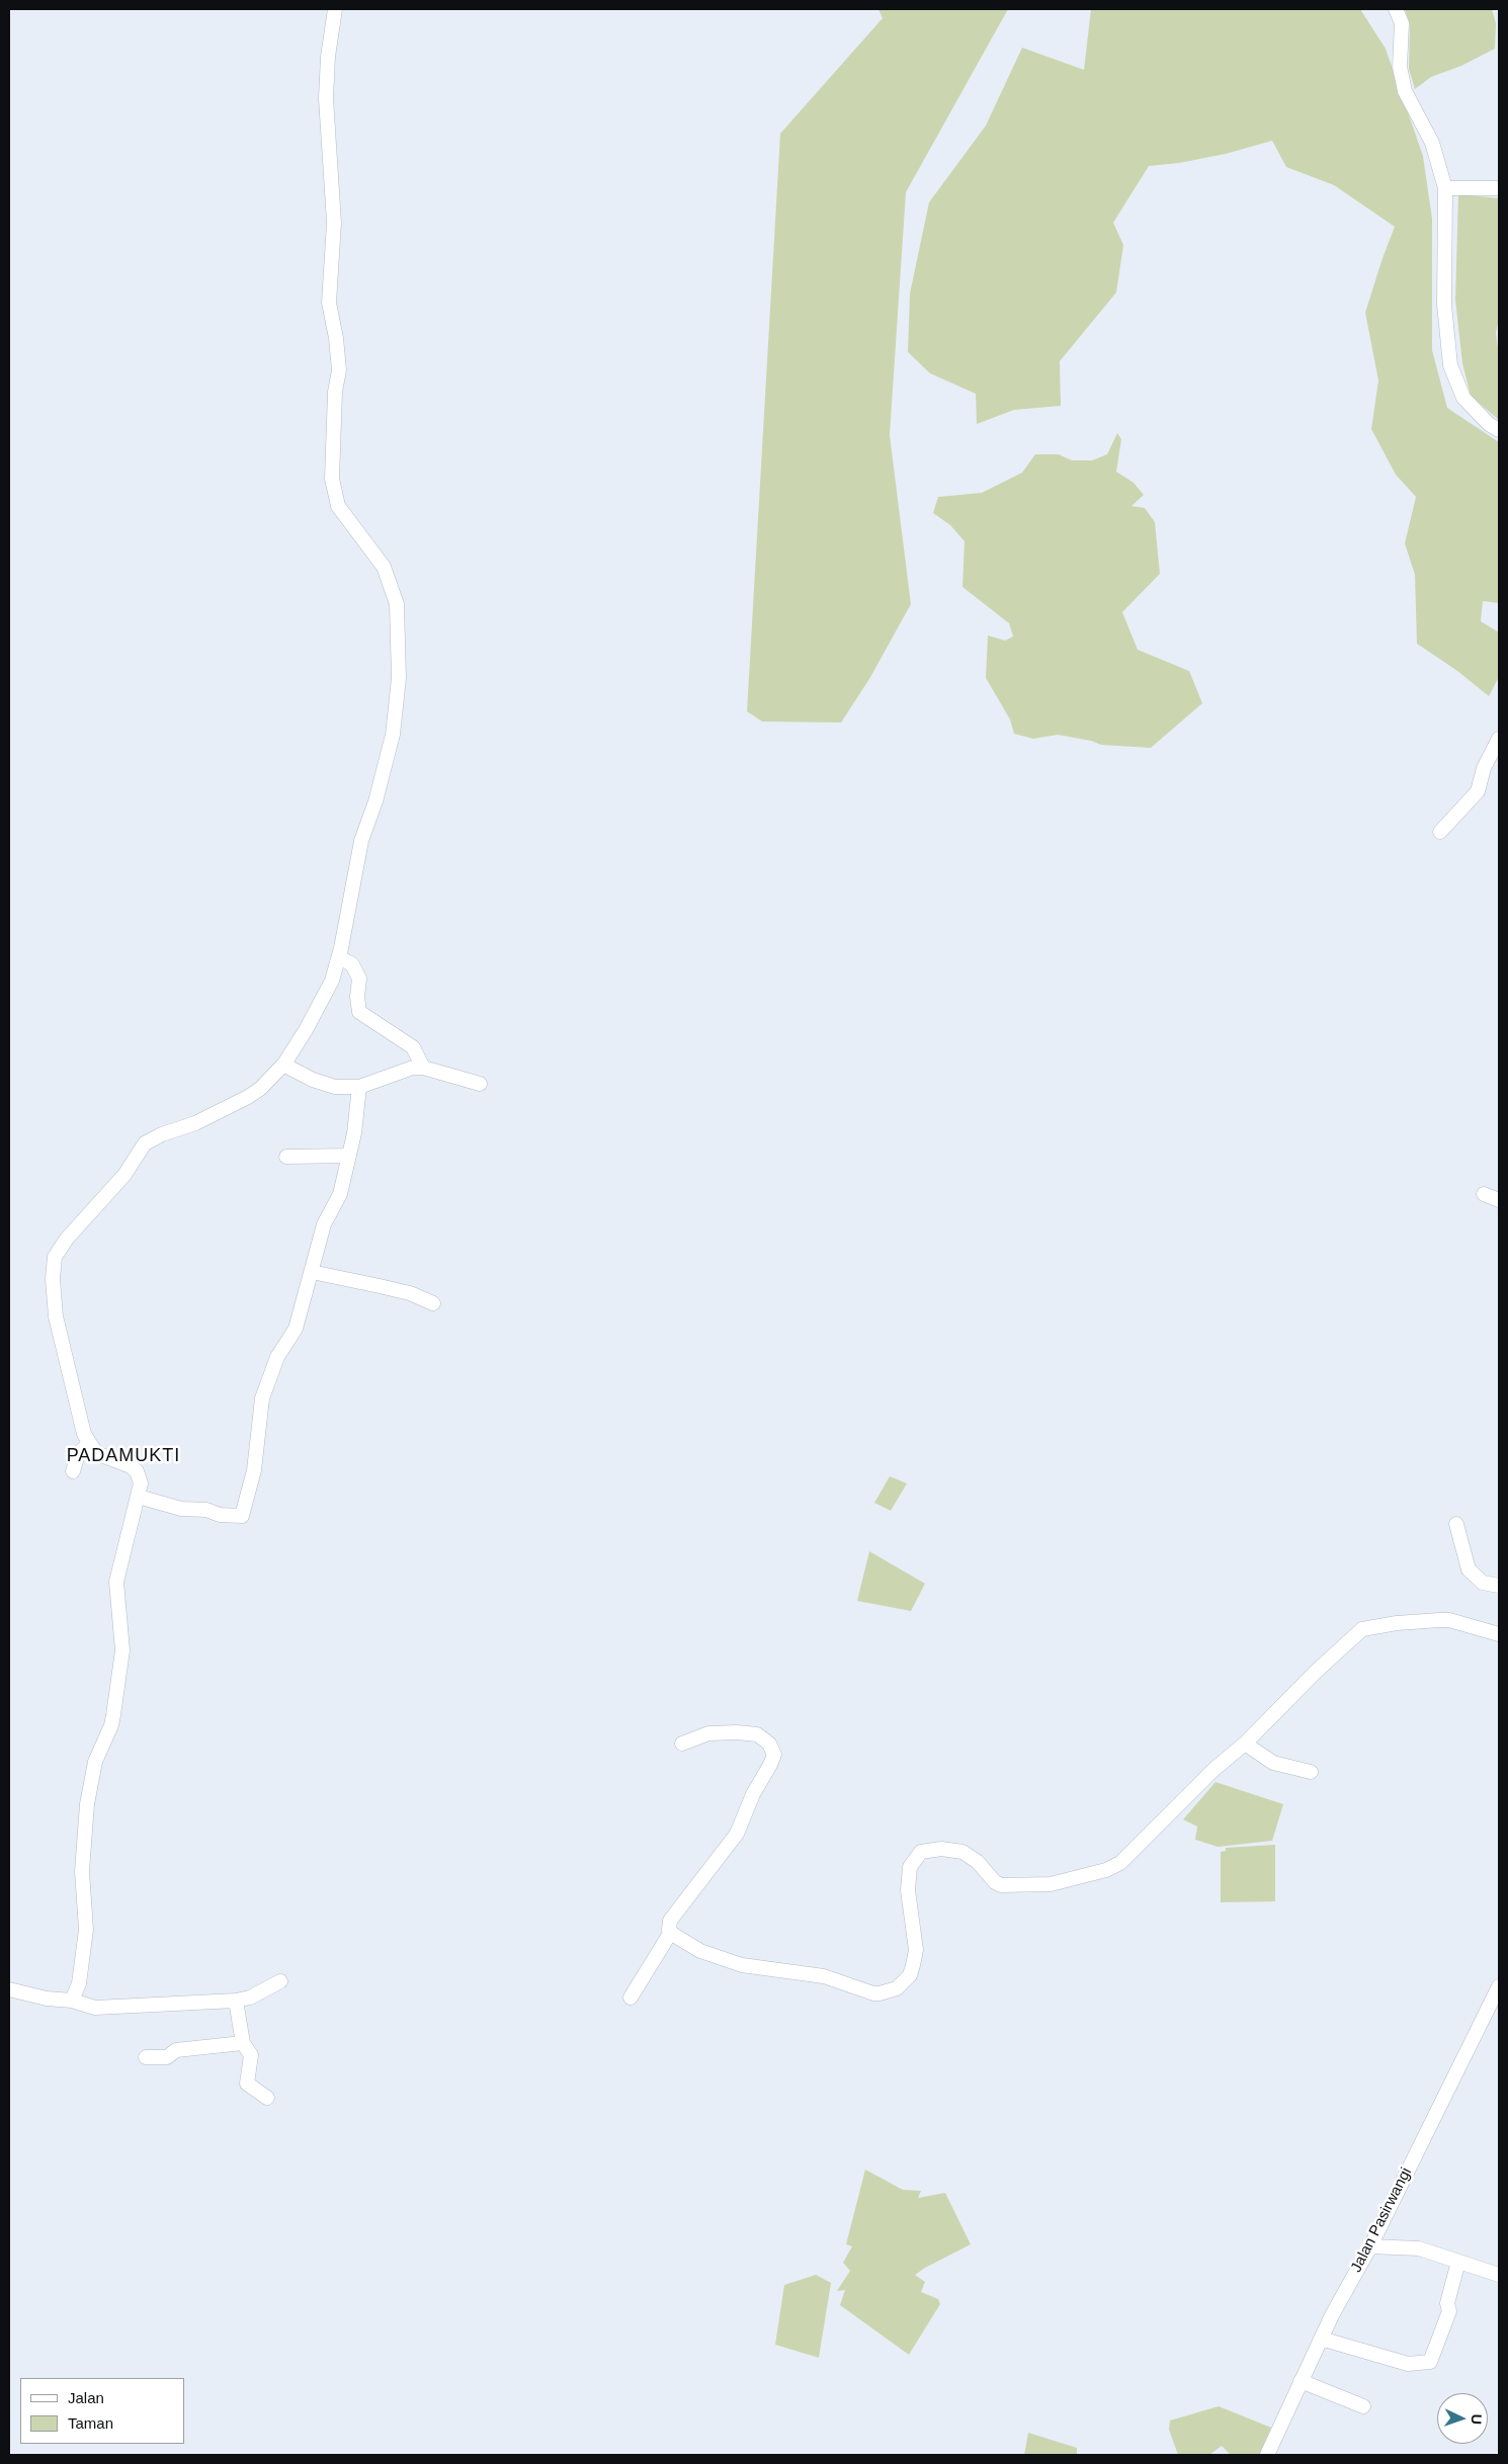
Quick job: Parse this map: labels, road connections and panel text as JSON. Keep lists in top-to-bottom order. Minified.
{"streets":{"street":["Jalan Pasirwangi"]},"districts":["PADAMUKTI"],"legend":["Jalan","Taman"],"north":"right"}
